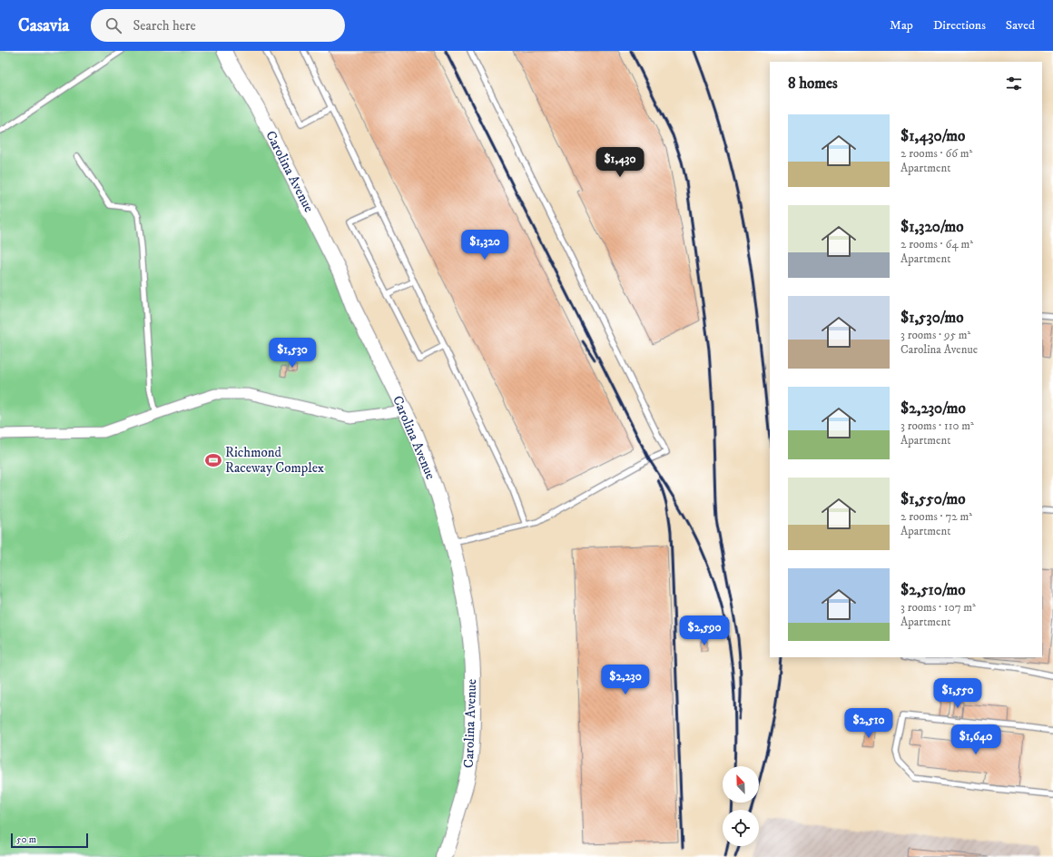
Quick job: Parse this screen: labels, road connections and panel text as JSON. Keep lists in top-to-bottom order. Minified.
{"streets":{"street":["Carolina Avenue"]},"places":{"sports":["Richmond Raceway Complex"]},"scale_bar":"50 m","north":"top left","page":{"header":"Casavia","search":"Search here","nav":["Map","Directions","Saved"],"heading":"8 homes","list":[{"name":"$1,430/mo","note":"2 rooms · 66 m² · Apartment"},{"name":"$1,320/mo","note":"2 rooms · 64 m² · Apartment"},{"name":"$1,530/mo","note":"3 rooms · 95 m² · Carolina Avenue"},{"name":"$2,230/mo","note":"3 rooms · 110 m² · Apartment"},{"name":"$1,550/mo","note":"2 rooms · 72 m² · Apartment"},{"name":"$2,510/mo","note":"3 rooms · 107 m² · Apartment"}],"price":["$1,430","$1,320","$1,530","$2,590","$2,230","$1,550","$2,510","$1,640"],"scale":"50 m"}}
